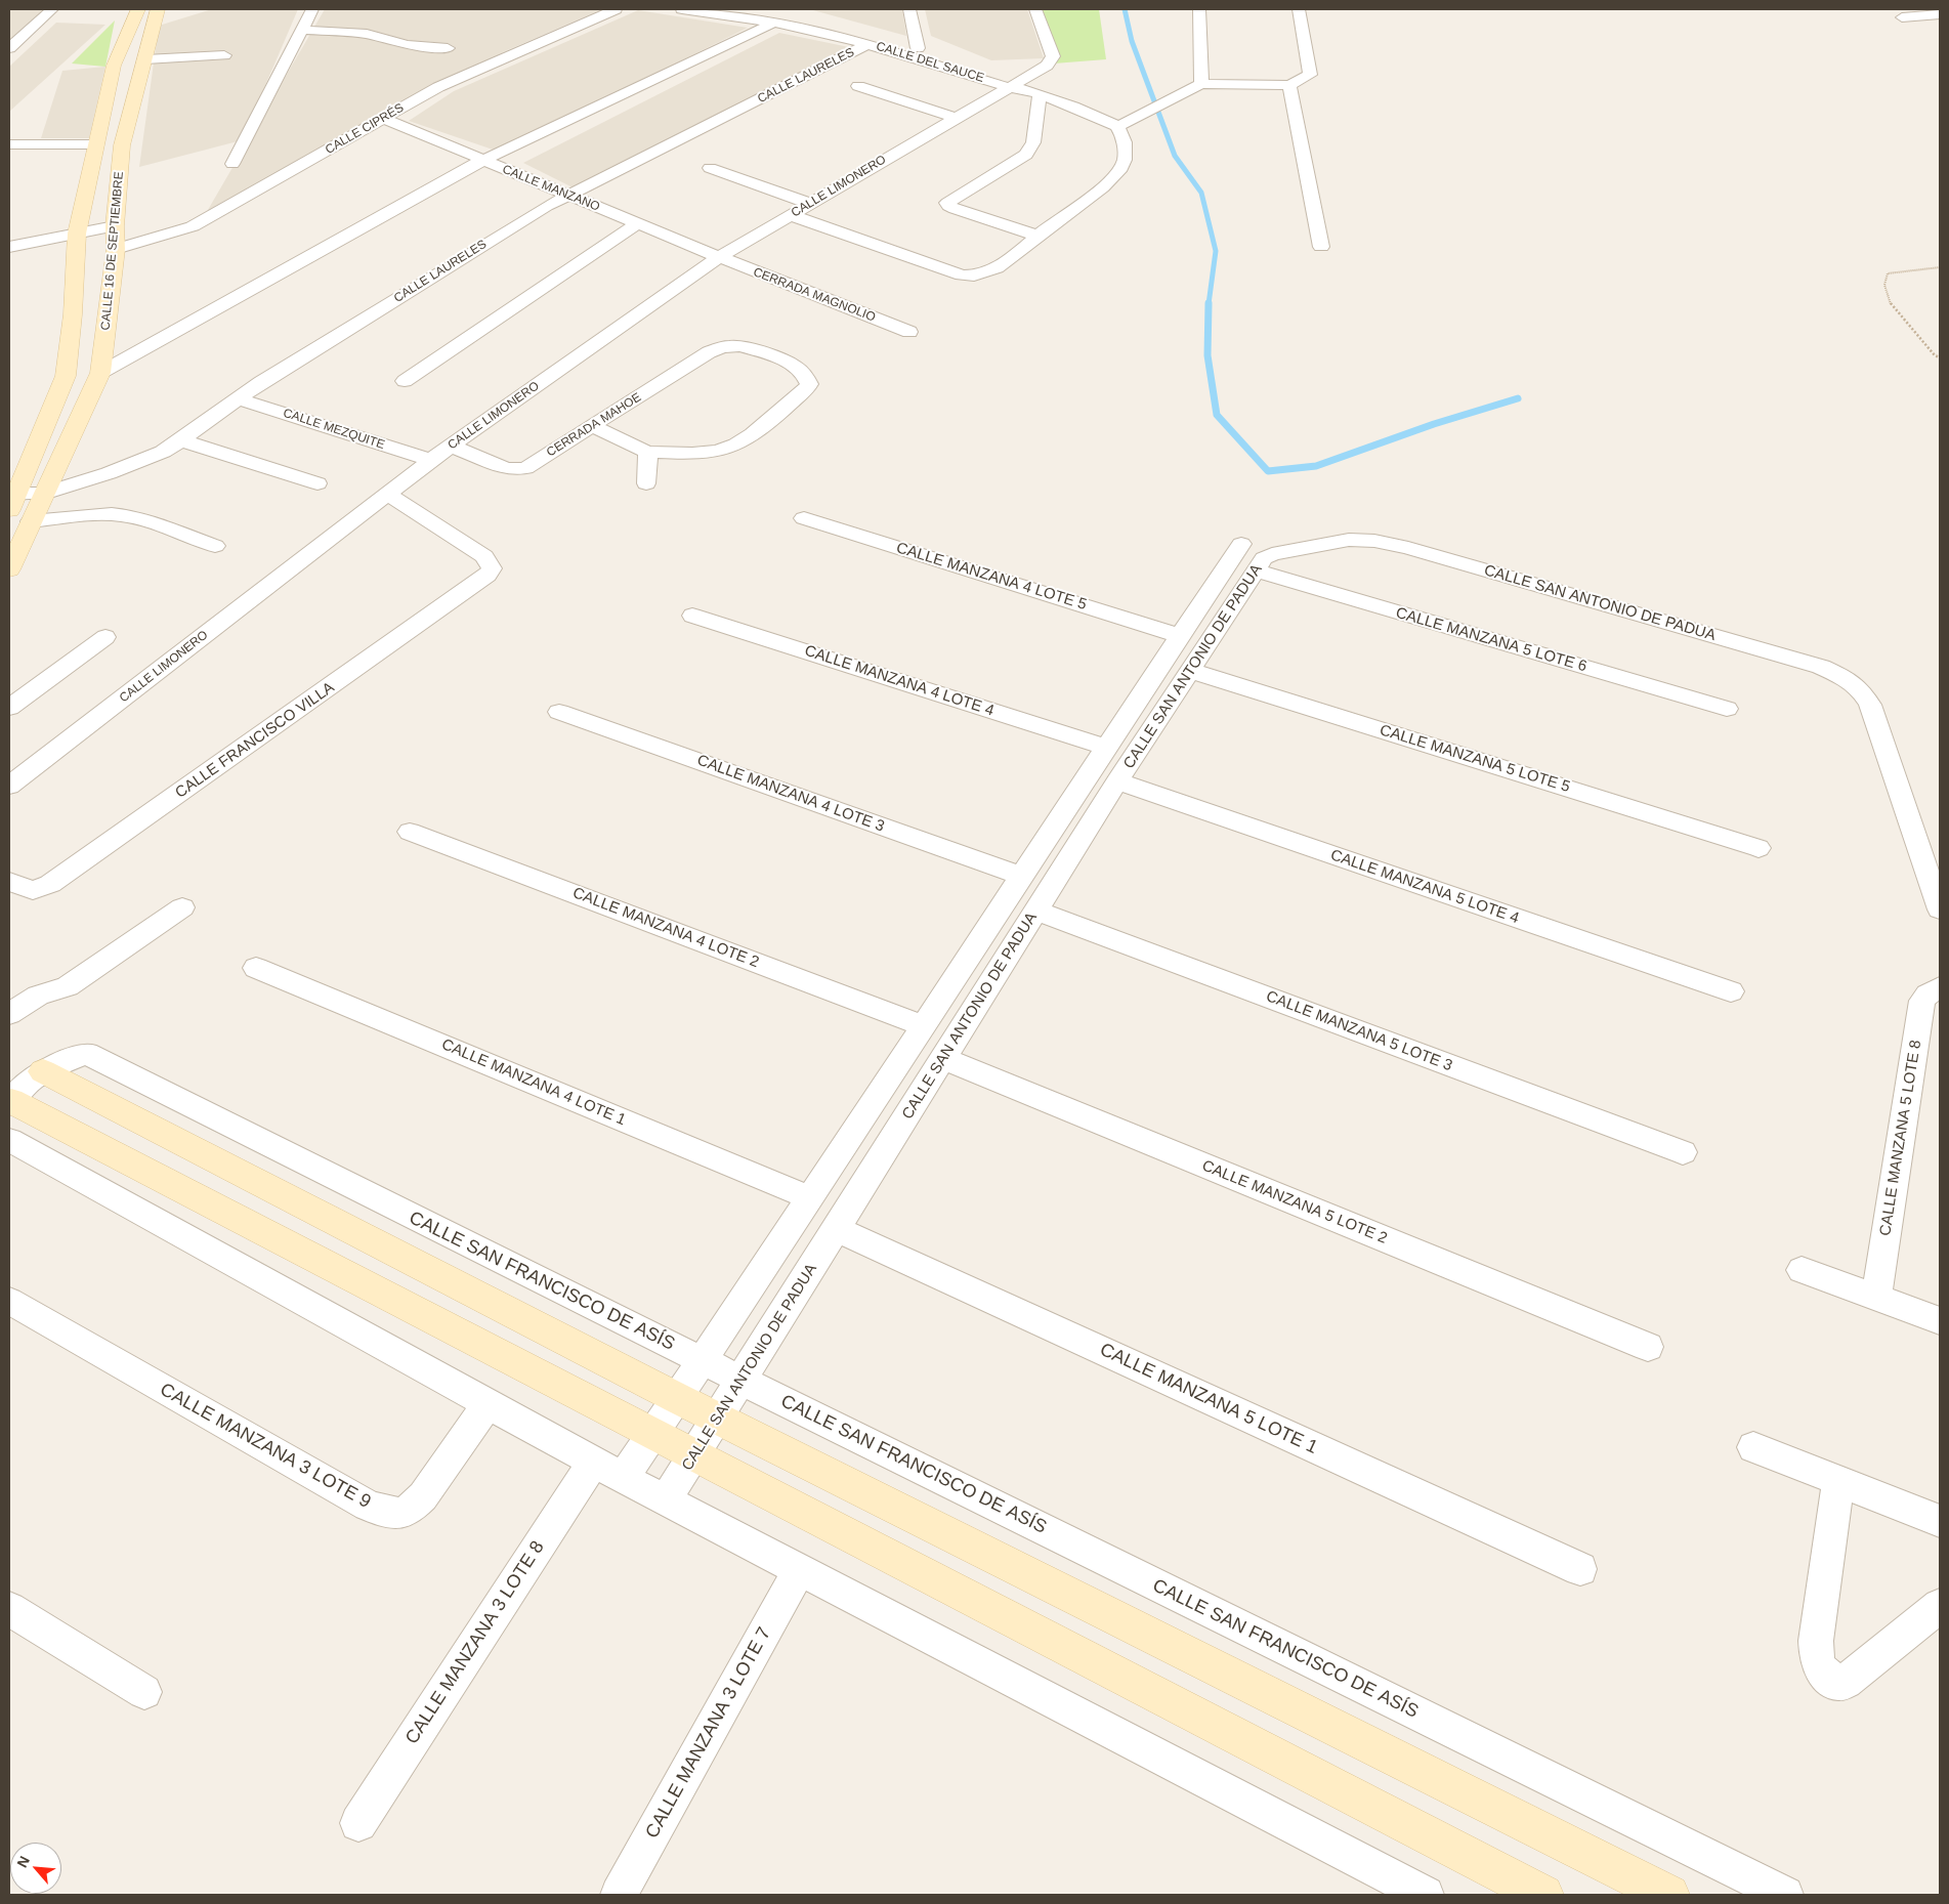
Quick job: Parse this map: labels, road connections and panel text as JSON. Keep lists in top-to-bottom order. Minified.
{"streets":{"main road":["CALLE 16 DE SEPTIEMBRE","CALLE SAN FRANCISCO DE ASÍS"],"street":["CALLE DEL SAUCE","CALLE LAURELES","CALLE CIPRÉS","CALLE LIMONERO","CALLE MANZANO","CERRADA MAGNOLIO","CERRADA MAHOE","CALLE MEZQUITE","CALLE MANZANA 4 LOTE 5","CALLE SAN ANTONIO DE PADUA","CALLE MANZANA 5 LOTE 6","CALLE MANZANA 4 LOTE 4","CALLE FRANCISCO VILLA","CALLE MANZANA 5 LOTE 5","CALLE MANZANA 4 LOTE 3","CALLE MANZANA 5 LOTE 4","CALLE MANZANA 4 LOTE 2","CALLE MANZANA 5 LOTE 3","CALLE MANZANA 4 LOTE 1","CALLE MANZANA 5 LOTE 8","CALLE MANZANA 5 LOTE 2","CALLE MANZANA 5 LOTE 1","CALLE MANZANA 3 LOTE 9","CALLE MANZANA 3 LOTE 8","CALLE MANZANA 3 LOTE 7"]},"crossings":[["CALLE DEL SAUCE","CALLE LAURELES"],["CALLE DEL SAUCE","CALLE LIMONERO"],["CALLE LAURELES","CALLE MANZANO"],["CALLE LAURELES","CALLE 16 DE SEPTIEMBRE"],["CALLE LAURELES","CALLE MEZQUITE"],["CALLE CIPRÉS","CALLE MANZANO"],["CALLE CIPRÉS","CALLE 16 DE SEPTIEMBRE"],["CALLE LIMONERO","CALLE MANZANO"],["CALLE LIMONERO","CERRADA MAGNOLIO"],["CALLE LIMONERO","CERRADA MAHOE"],["CALLE LIMONERO","CALLE MEZQUITE"],["CALLE LIMONERO","CALLE FRANCISCO VILLA"],["CALLE MANZANO","CERRADA MAGNOLIO"],["CALLE MANZANA 4 LOTE 5","CALLE SAN ANTONIO DE PADUA"],["CALLE SAN ANTONIO DE PADUA","CALLE MANZANA 5 LOTE 6"],["CALLE SAN ANTONIO DE PADUA","CALLE MANZANA 4 LOTE 4"],["CALLE SAN ANTONIO DE PADUA","CALLE MANZANA 5 LOTE 5"],["CALLE SAN ANTONIO DE PADUA","CALLE MANZANA 4 LOTE 3"],["CALLE SAN ANTONIO DE PADUA","CALLE MANZANA 5 LOTE 4"],["CALLE SAN ANTONIO DE PADUA","CALLE MANZANA 4 LOTE 2"],["CALLE SAN ANTONIO DE PADUA","CALLE MANZANA 5 LOTE 3"],["CALLE SAN ANTONIO DE PADUA","CALLE MANZANA 4 LOTE 1"],["CALLE SAN ANTONIO DE PADUA","CALLE MANZANA 5 LOTE 2"],["CALLE SAN ANTONIO DE PADUA","CALLE SAN FRANCISCO DE ASÍS"],["CALLE SAN ANTONIO DE PADUA","CALLE MANZANA 5 LOTE 1"],["CALLE SAN ANTONIO DE PADUA","CALLE MANZANA 3 LOTE 8"]],"north":"top left"}
